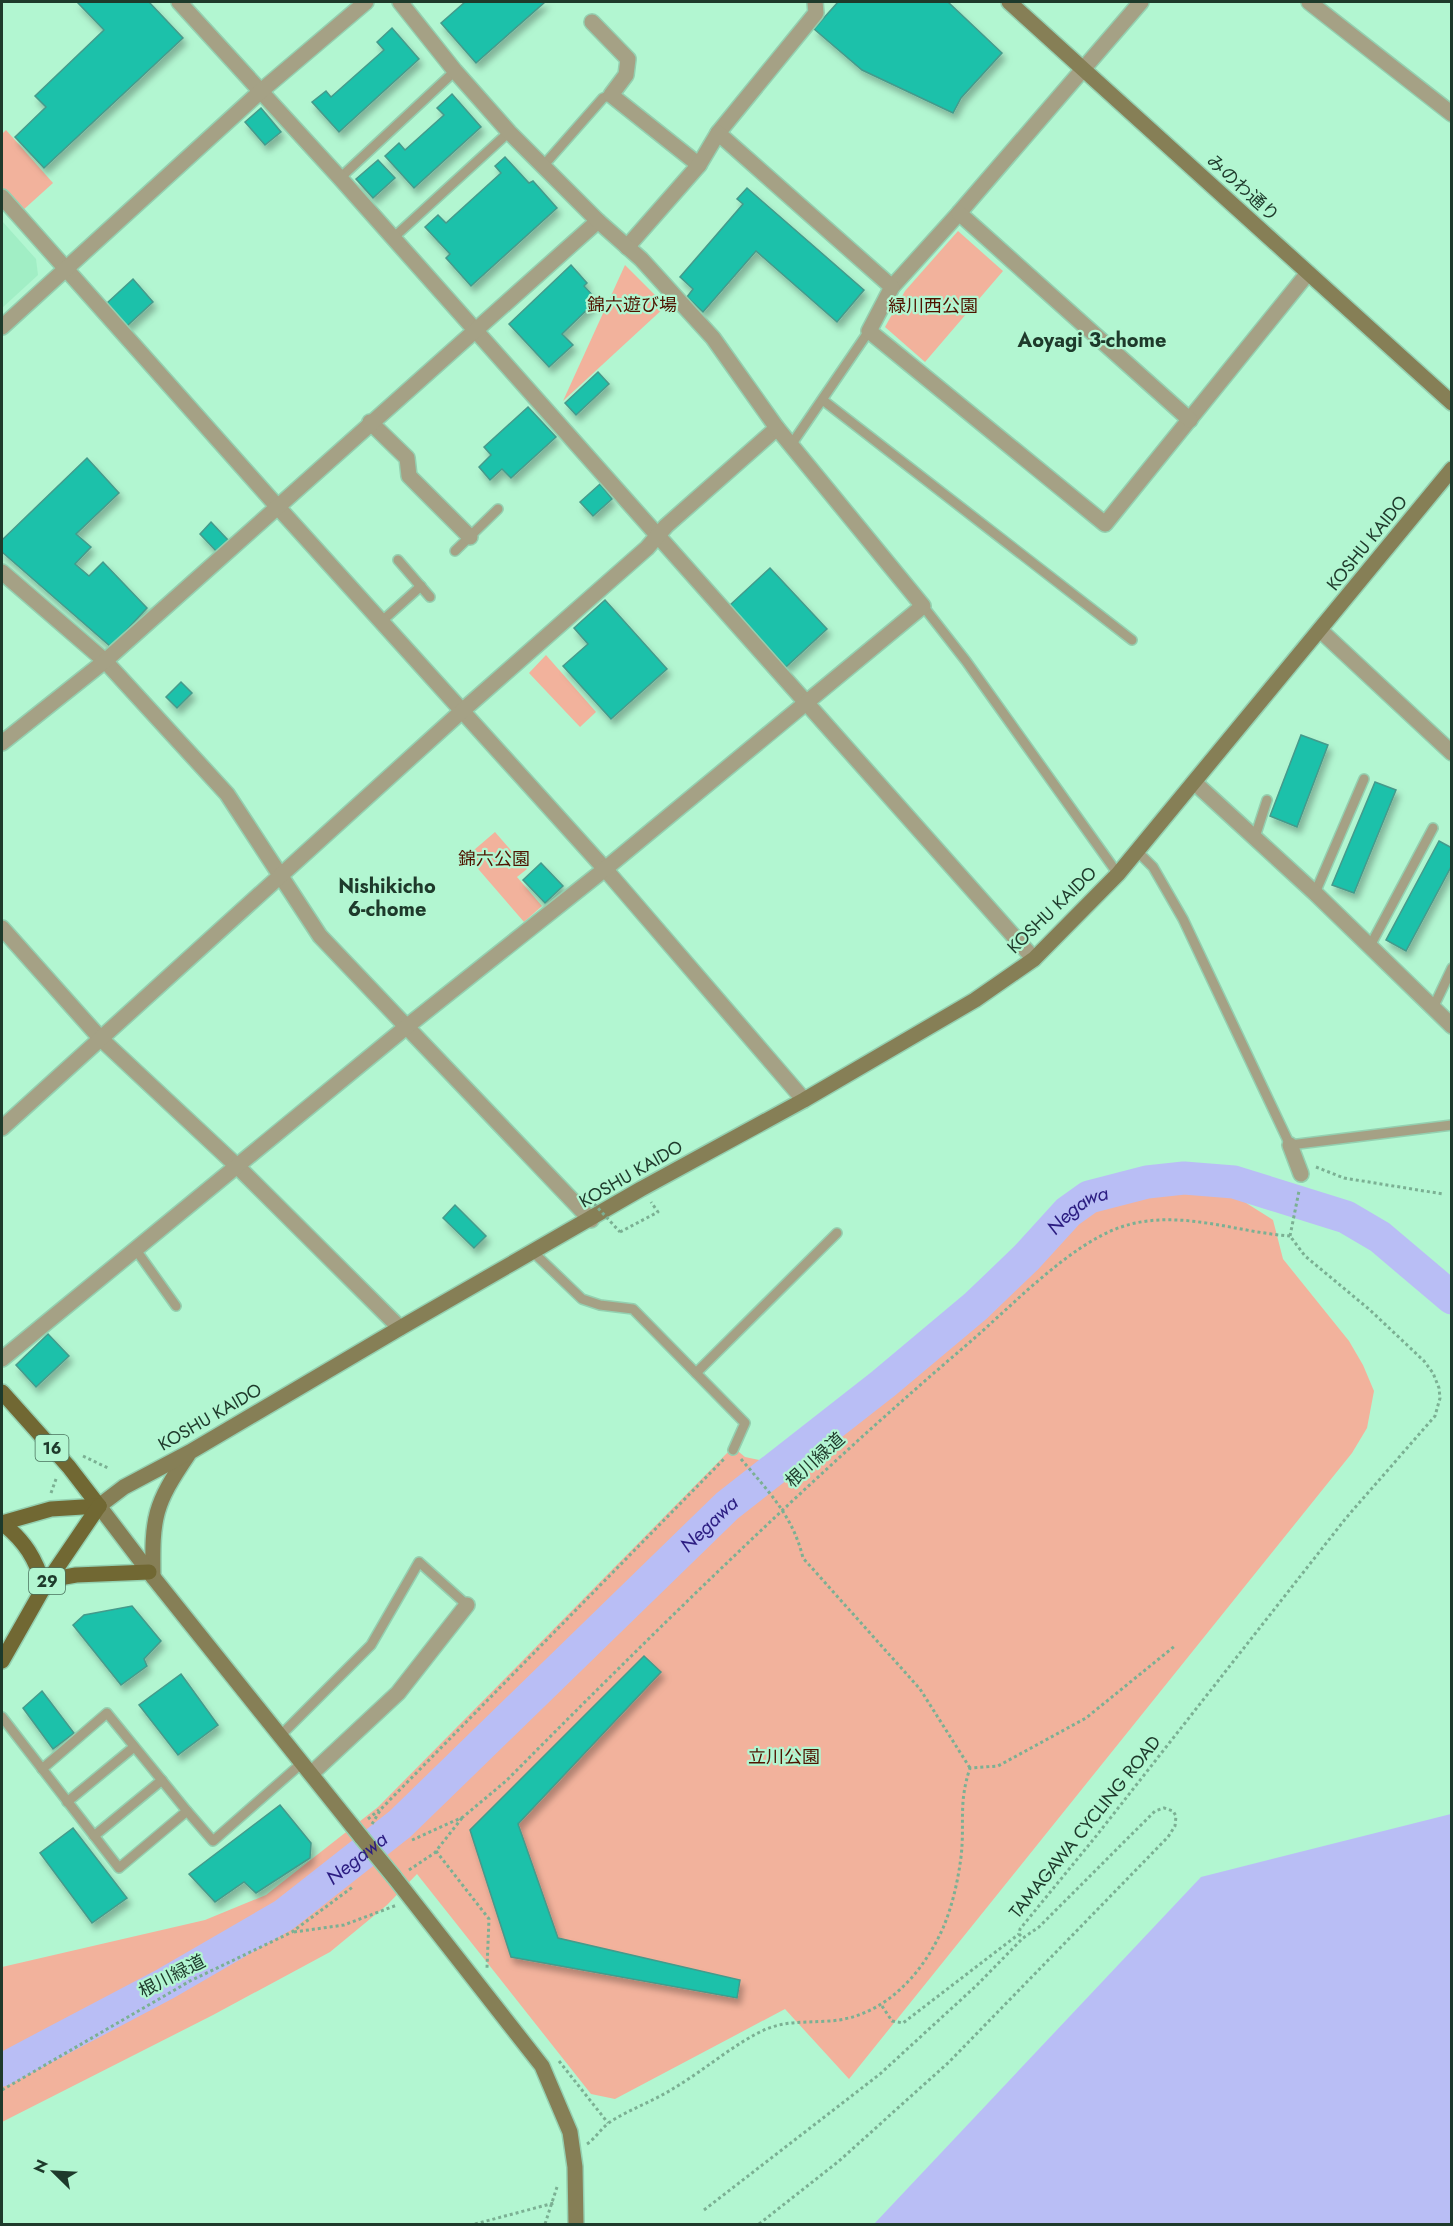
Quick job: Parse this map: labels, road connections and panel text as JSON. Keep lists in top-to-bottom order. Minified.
{"streets":{"main road":["みのわ通り","KOSHU KAIDO","16","29"],"path":["根川緑道","TAMAGAWA CYCLING ROAD"]},"crossings":[["KOSHU KAIDO","16"],["KOSHU KAIDO","29"],["16","29"],["根川緑道","TAMAGAWA CYCLING ROAD"]],"districts":["Aoyagi 3-chome","Nishikicho 6-chome"],"water":["Negawa"],"parks":["錦六遊び場","緑川西公園","錦六公園","立川公園"],"north":"top left"}
